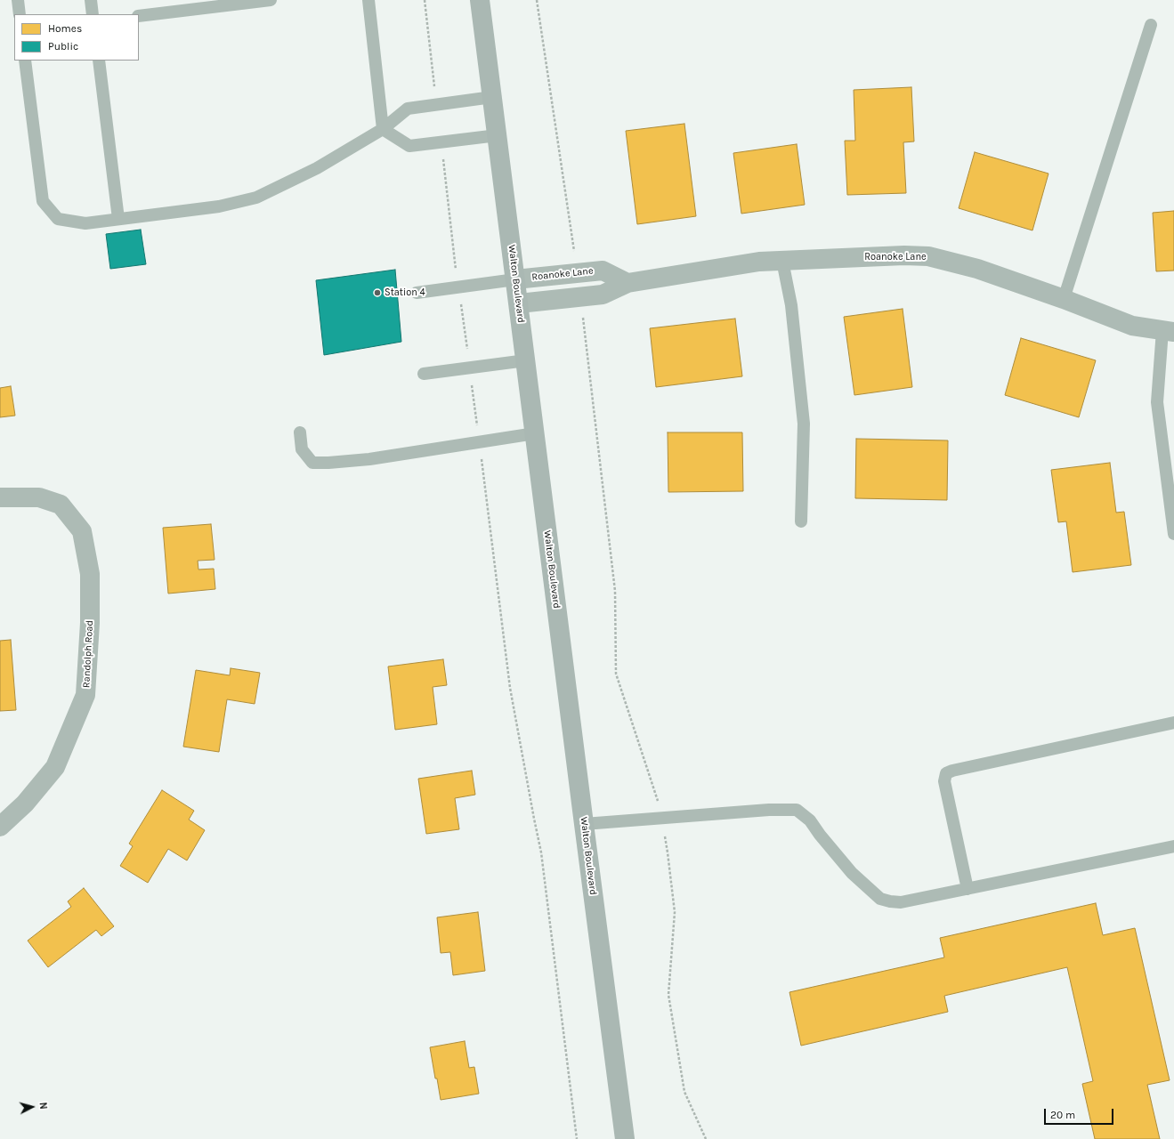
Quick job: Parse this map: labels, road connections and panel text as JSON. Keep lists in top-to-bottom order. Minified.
{"streets":{"main road":["Walton Boulevard"],"street":["Roanoke Lane","Randolph Road"]},"crossings":[["Roanoke Lane","Walton Boulevard"]],"places":["Station 4"],"legend":["Homes","Public"],"scale_bar":"20 m","north":"right"}
